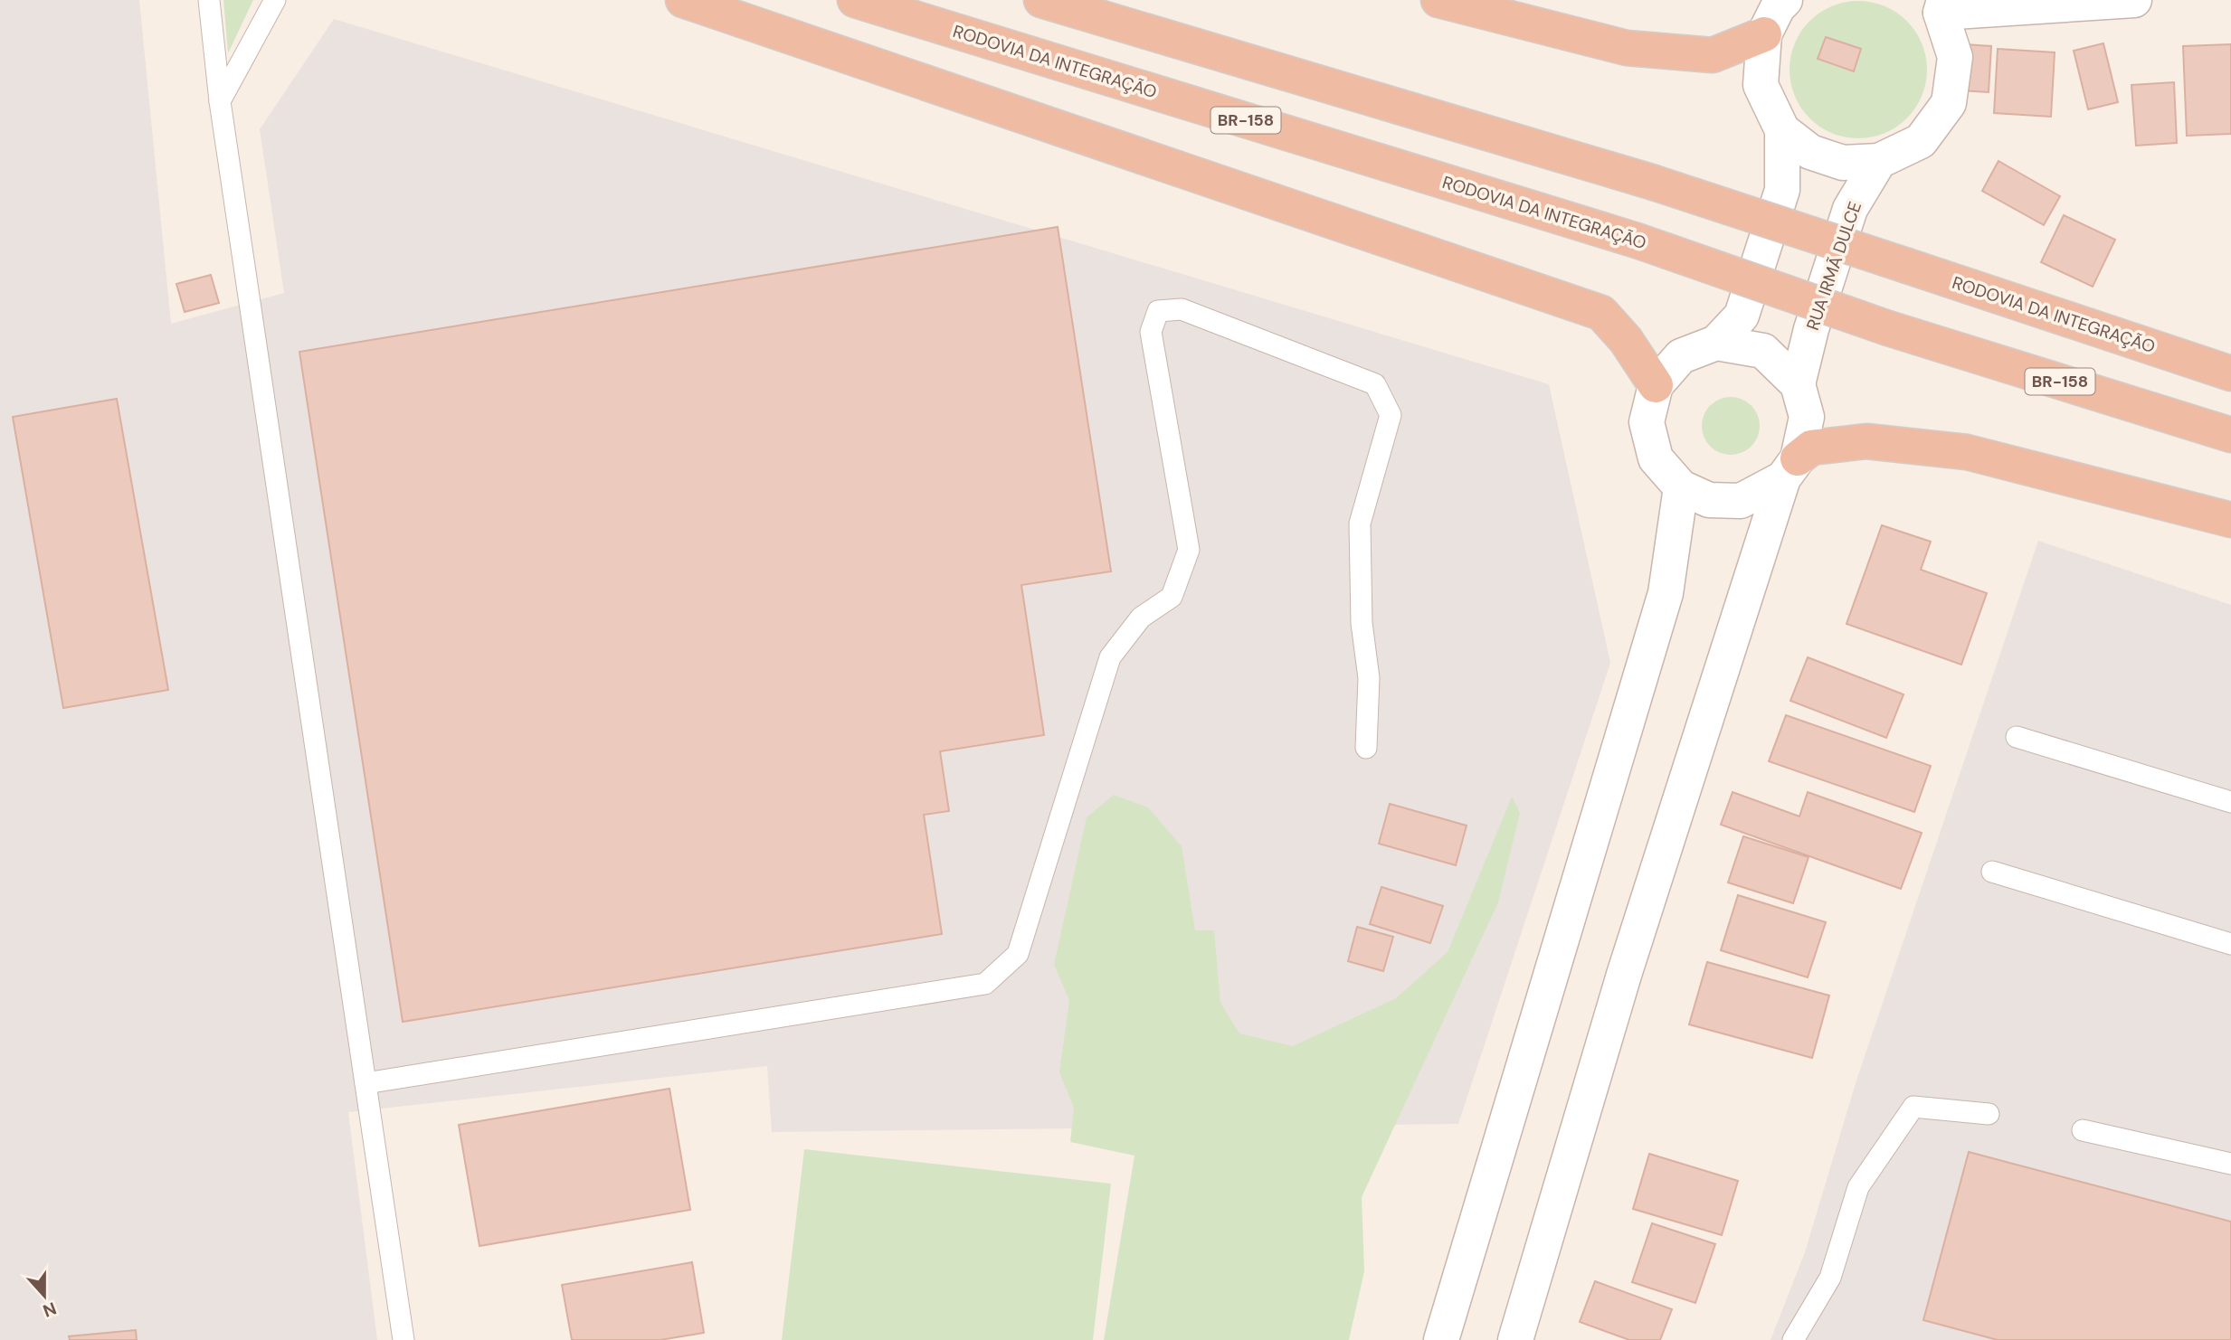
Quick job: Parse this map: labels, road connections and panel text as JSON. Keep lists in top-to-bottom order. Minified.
{"streets":{"highway":["RODOVIA DA INTEGRAÇÃO","BR-158"],"street":["RUA IRMÃ DULCE"]},"north":"bottom"}
